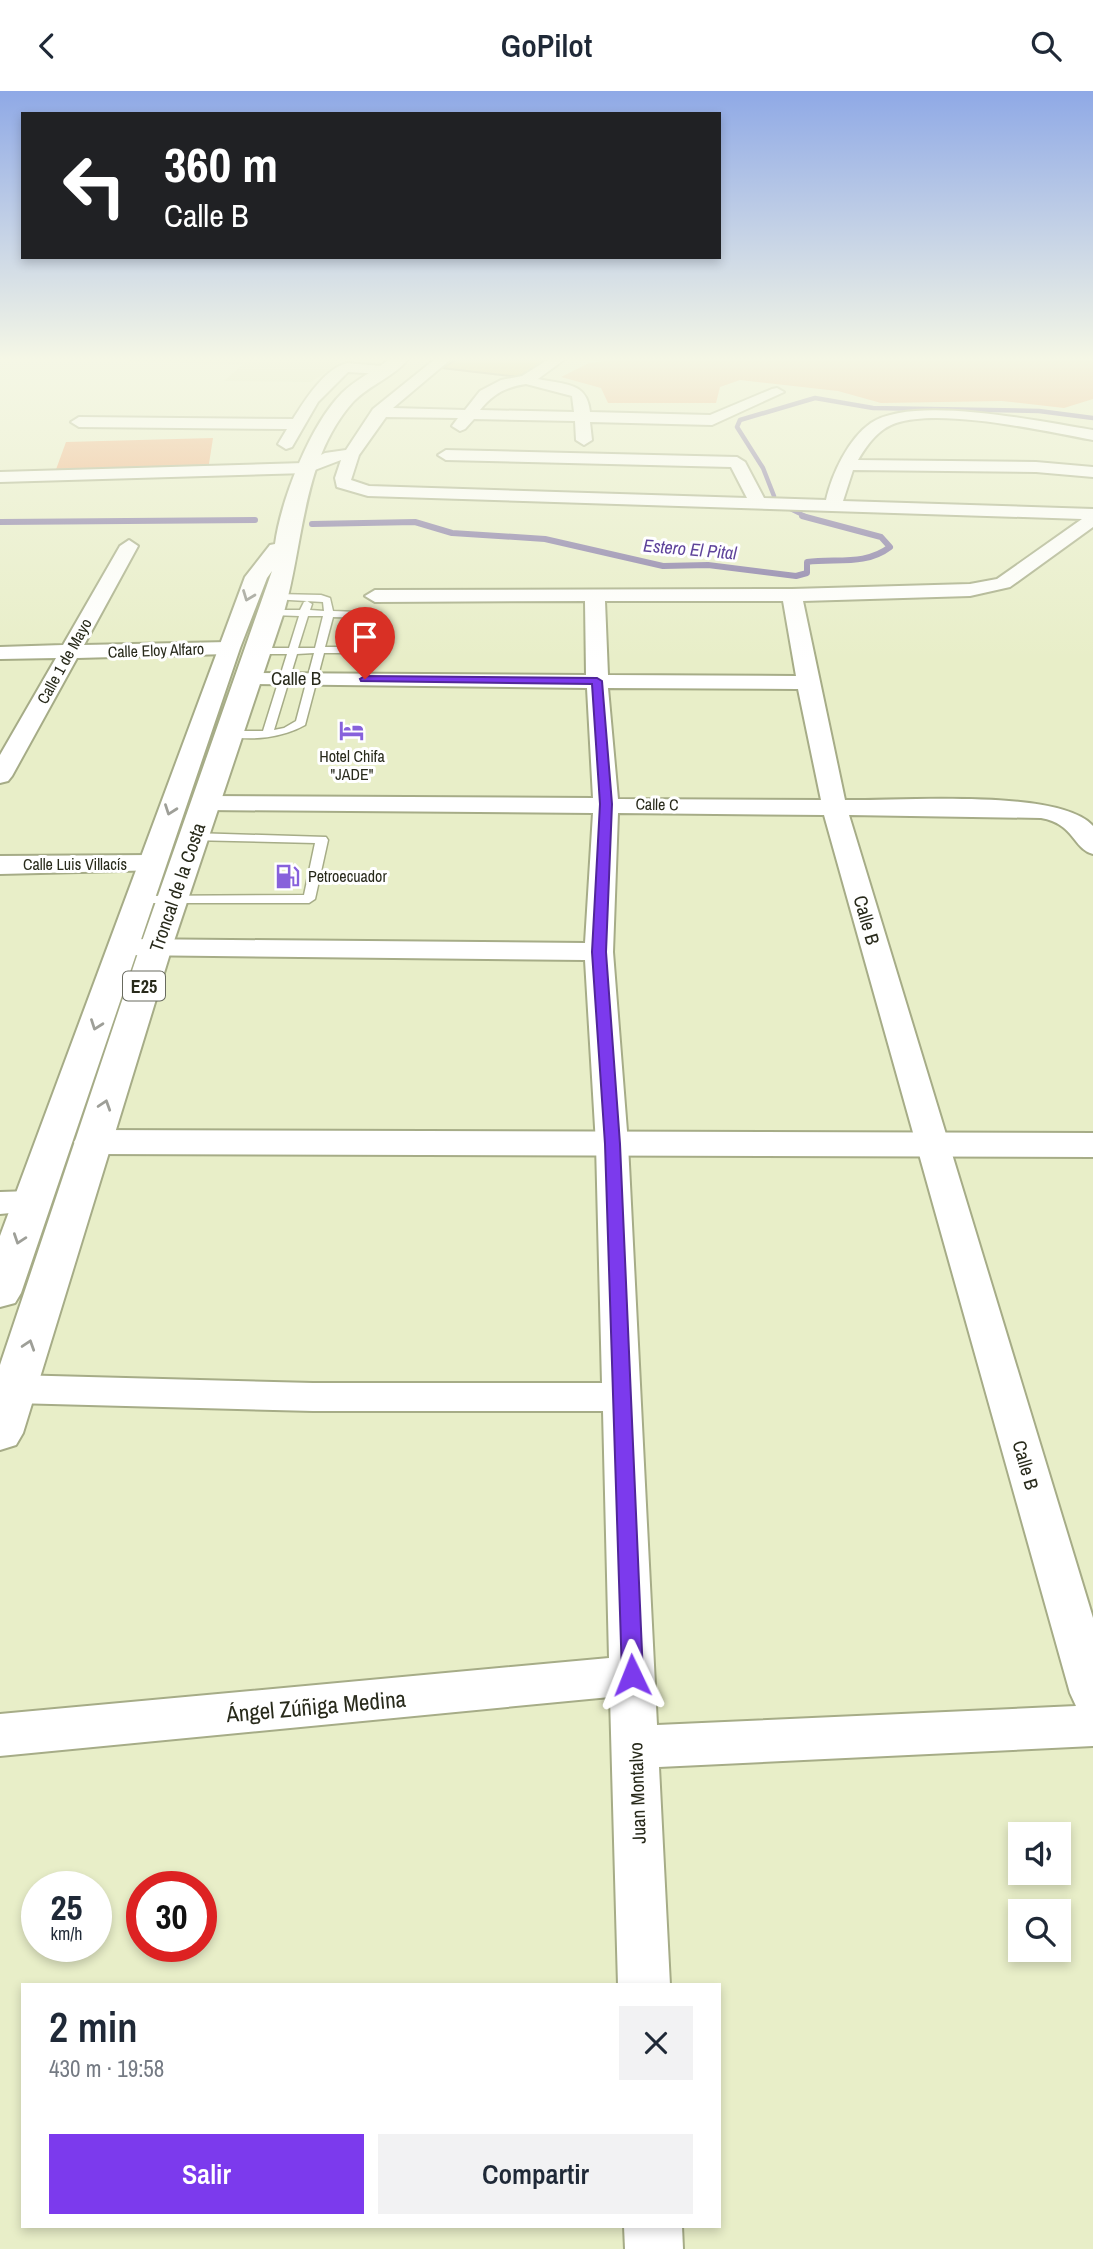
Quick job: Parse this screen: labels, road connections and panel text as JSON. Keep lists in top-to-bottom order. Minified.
{"streets":{"main road":["Calle Luis Villacís","Troncal de la Costa","E25"],"street":["Calle Eloy Alfaro","Calle 1 de Mayo","Calle B","Calle C","Ángel Zúñiga Medina","Juan Montalvo"]},"crossings":[["Calle Eloy Alfaro","Calle 1 de Mayo"],["Calle Eloy Alfaro","Calle B"],["Calle Eloy Alfaro","Troncal de la Costa"],["Calle B","Calle C"],["Calle B","Troncal de la Costa"],["Calle B","Juan Montalvo"],["Calle C","Troncal de la Costa"],["Calle C","Juan Montalvo"],["Calle Luis Villacís","Troncal de la Costa"],["Ángel Zúñiga Medina","Juan Montalvo"]],"water":["Estero El Pital"],"places":{"hotel":["Hotel Chifa \"JADE\""],"fuel station":["Petroecuador"]},"page":{"header":"GoPilot","turn":["360 m","Calle B"],"speed":"25 km/h","limit":"30","heading":["2 min","430 m · 19:58"],"buttons":["Salir","Compartir"]}}
